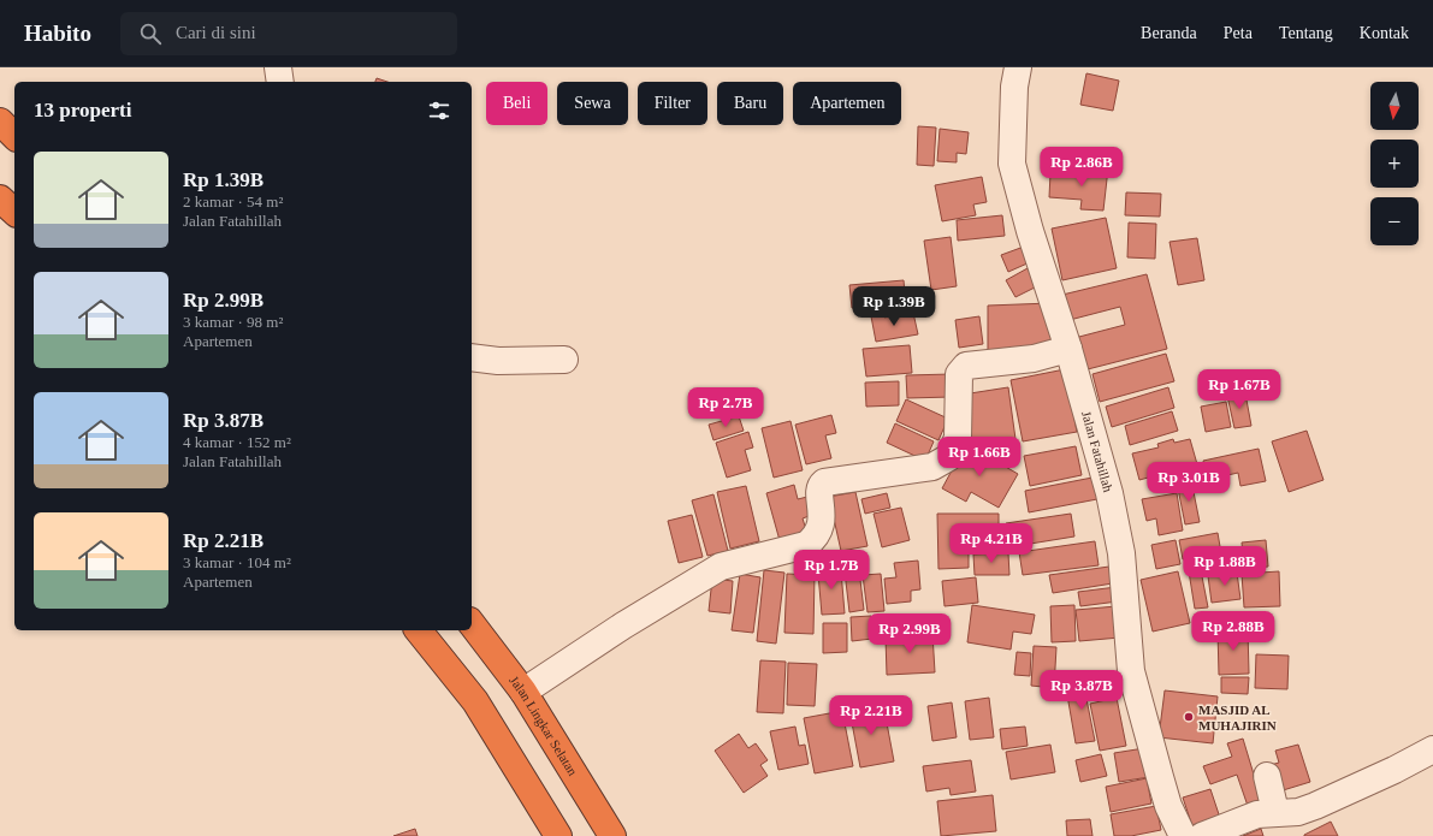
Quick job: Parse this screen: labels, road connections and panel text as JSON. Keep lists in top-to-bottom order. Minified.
{"streets":{"highway":["Jalan Lingkar Selatan"],"street":["Jalan Fatahillah"]},"places":["MASJID AL MUHAJIRIN"],"north":"bottom","page":{"header":"Habito","search":"Cari di sini","nav":["Beranda","Peta","Tentang","Kontak"],"map_buttons":["+","−"],"chip":["Beli","Sewa","Filter","Baru","Apartemen"],"heading":"13 properti","list":[{"name":"Rp 1.39B","note":"2 kamar · 54 m² · Jalan Fatahillah"},{"name":"Rp 2.99B","note":"3 kamar · 98 m² · Apartemen"},{"name":"Rp 3.87B","note":"4 kamar · 152 m² · Jalan Fatahillah"},{"name":"Rp 2.21B","note":"3 kamar · 104 m² · Apartemen"}],"price":["Rp 2.86B","Rp 1.39B","Rp 1.67B","Rp 2.7B","Rp 1.66B","Rp 3.01B","Rp 4.21B","Rp 1.88B","Rp 1.7B","Rp 2.88B","Rp 2.99B","Rp 3.87B","Rp 2.21B"]}}
